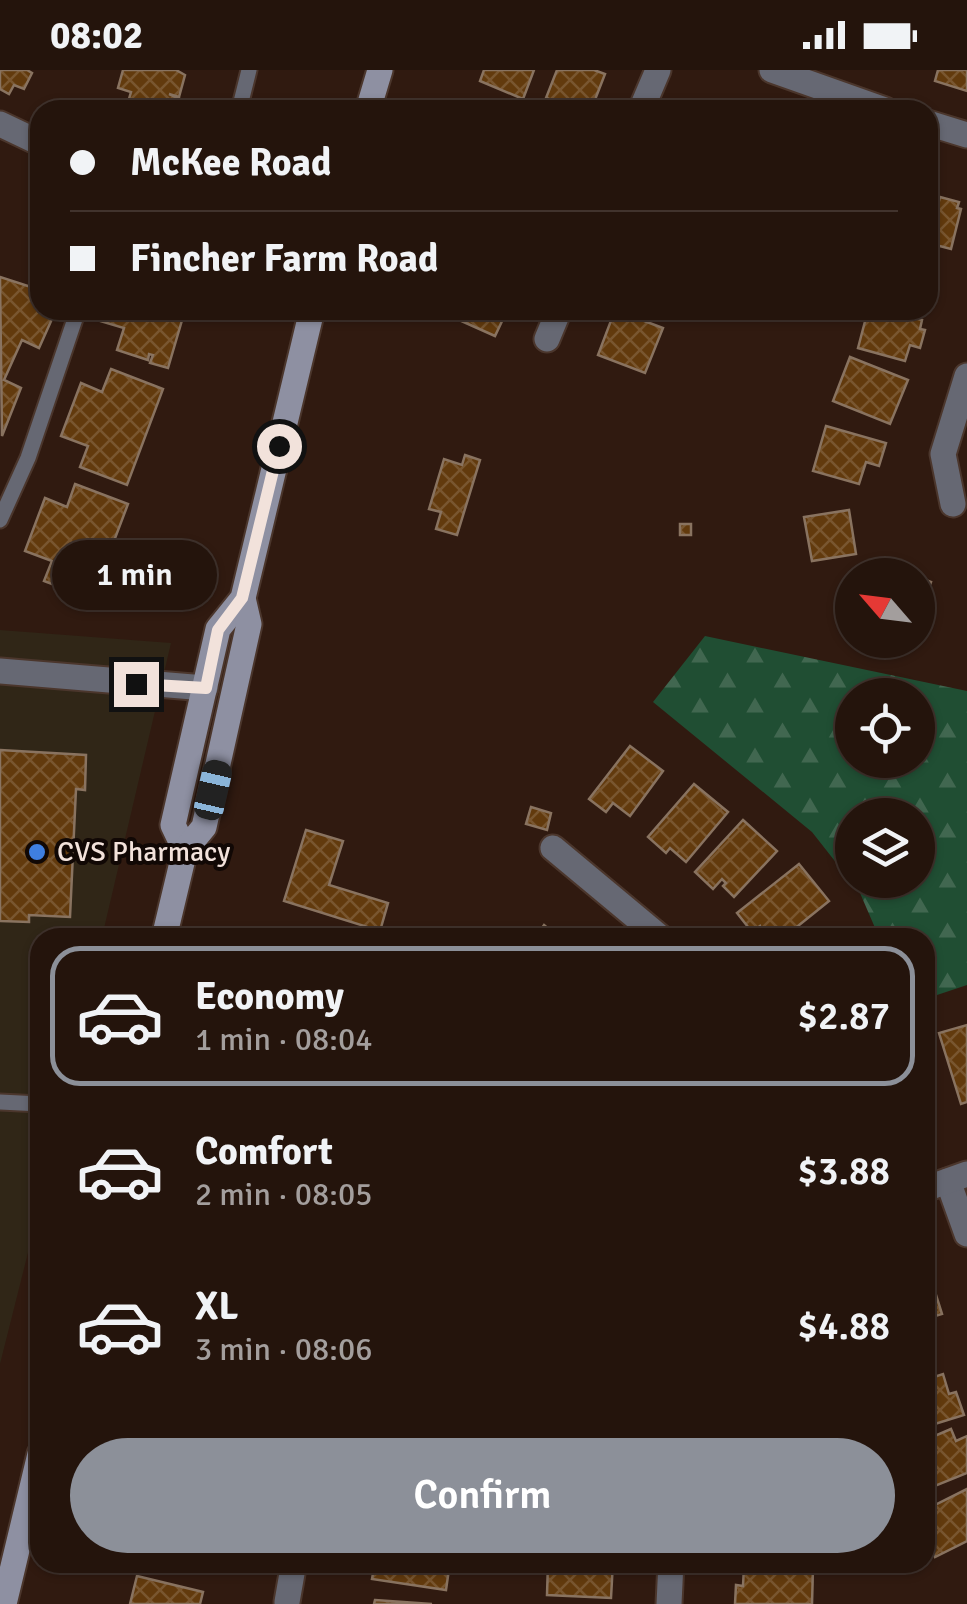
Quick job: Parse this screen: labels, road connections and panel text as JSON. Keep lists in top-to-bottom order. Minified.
{"places":["CVS Pharmacy"],"north":"top left","page":{"status":"08:02","banner":["McKee Road","Fincher Farm Road"],"bubble":"1 min","list":[{"name":"Economy","note":"1 min · 08:04","value":"$2.87"},{"name":"Comfort","note":"2 min · 08:05","value":"$3.88"},{"name":"XL","note":"3 min · 08:06","value":"$4.88"}],"buttons":"Confirm"}}
